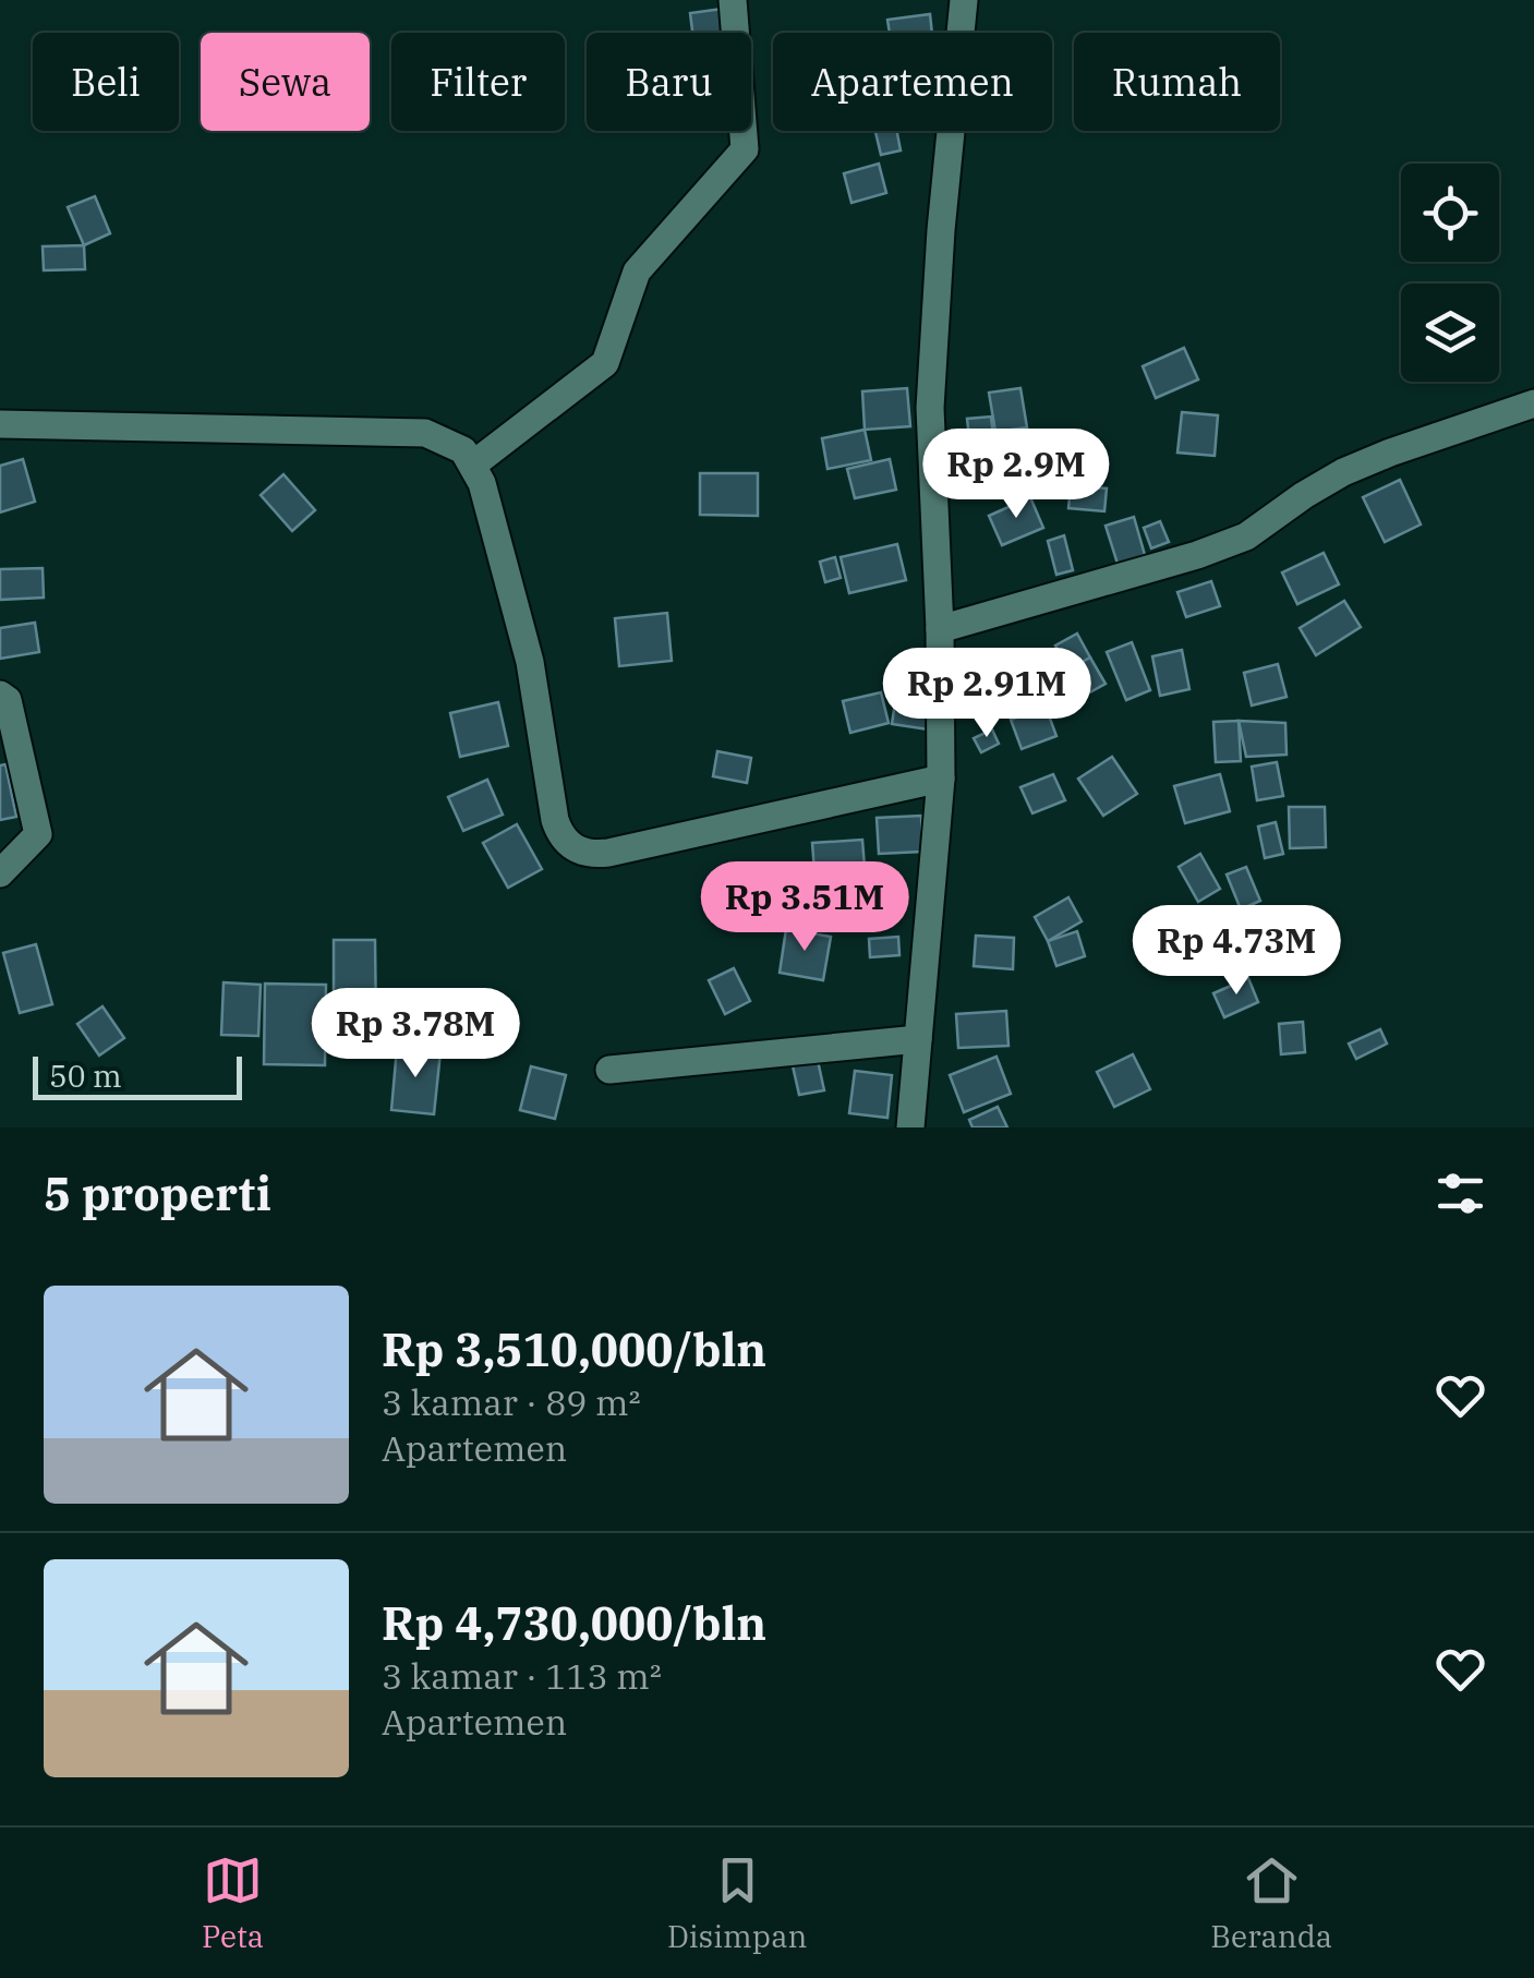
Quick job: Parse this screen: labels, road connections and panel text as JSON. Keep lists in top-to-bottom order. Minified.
{"scale_bar":"50 m","page":{"chip":["Beli","Sewa","Filter","Baru","Apartemen","Rumah"],"price":["Rp 2.9M","Rp 2.91M","Rp 3.51M","Rp 4.73M","Rp 3.78M"],"scale":"50 m","heading":"5 properti","list":[{"name":"Rp 3,510,000/bln","note":"3 kamar · 89 m² · Apartemen"},{"name":"Rp 4,730,000/bln","note":"3 kamar · 113 m² · Apartemen"}],"tabs":["Peta","Disimpan","Beranda"]}}
